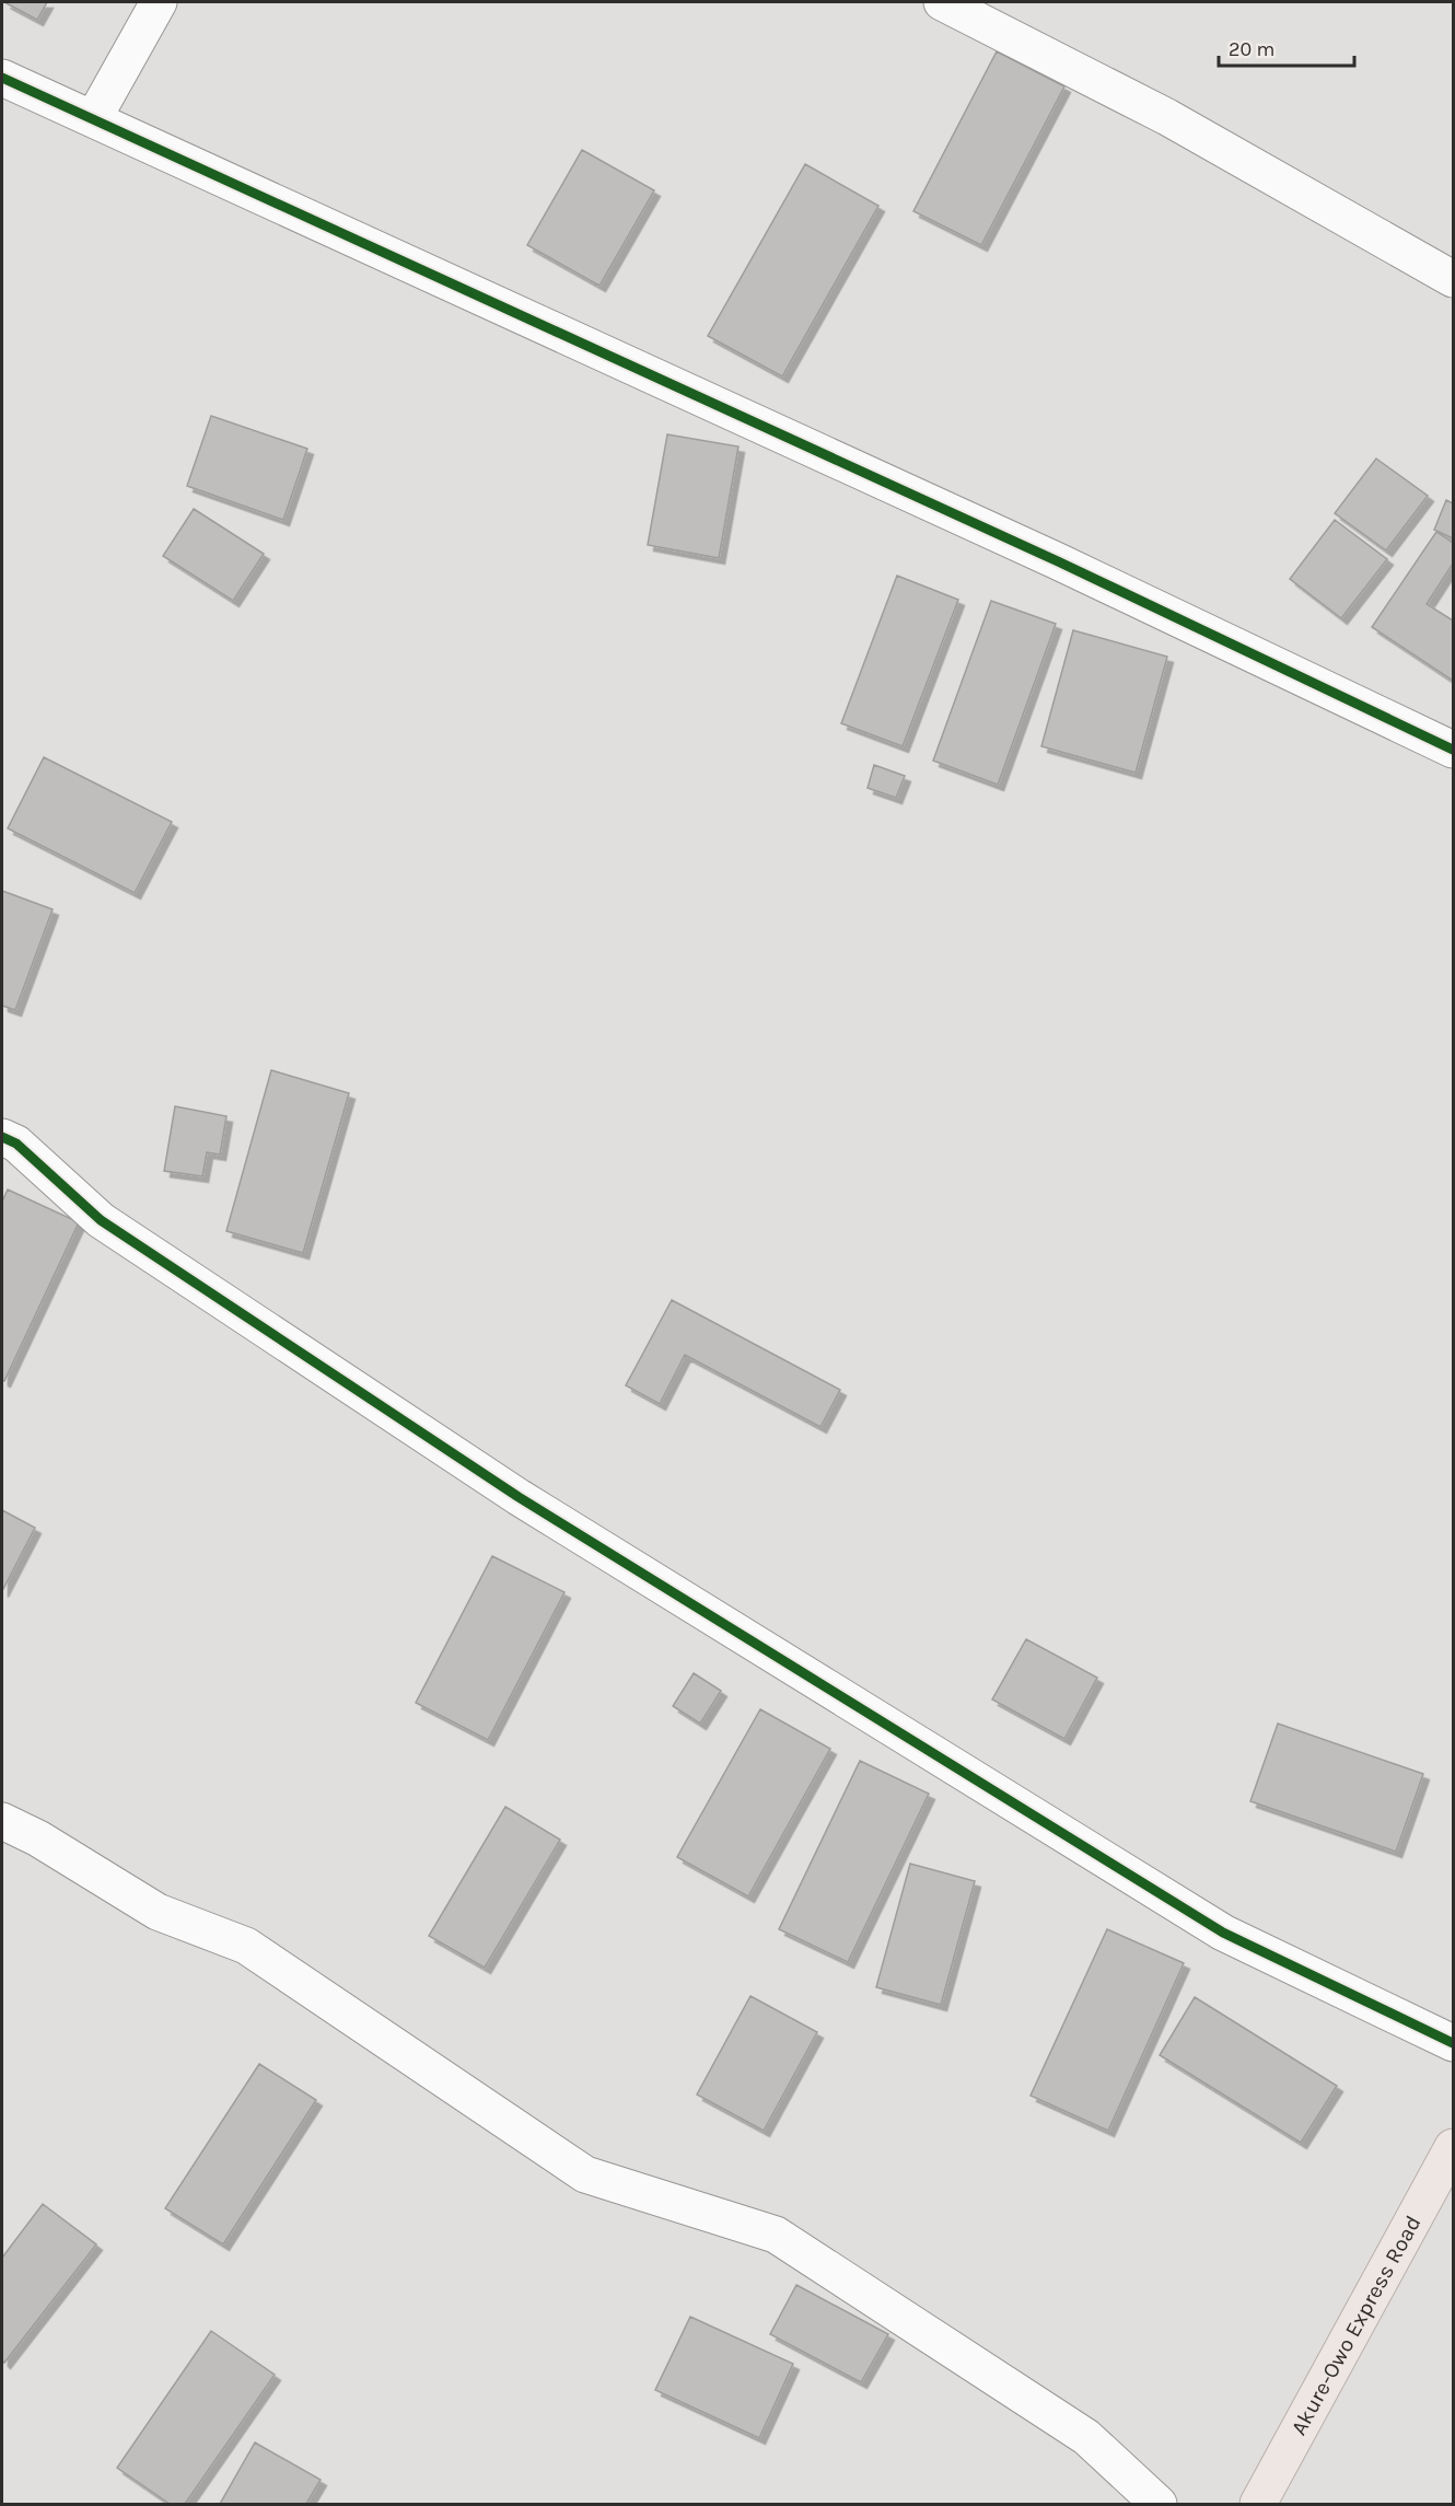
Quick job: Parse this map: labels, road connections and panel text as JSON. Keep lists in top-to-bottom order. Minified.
{"streets":{"highway":["Akure-Owo Express Road"]},"scale_bar":"20 m"}
